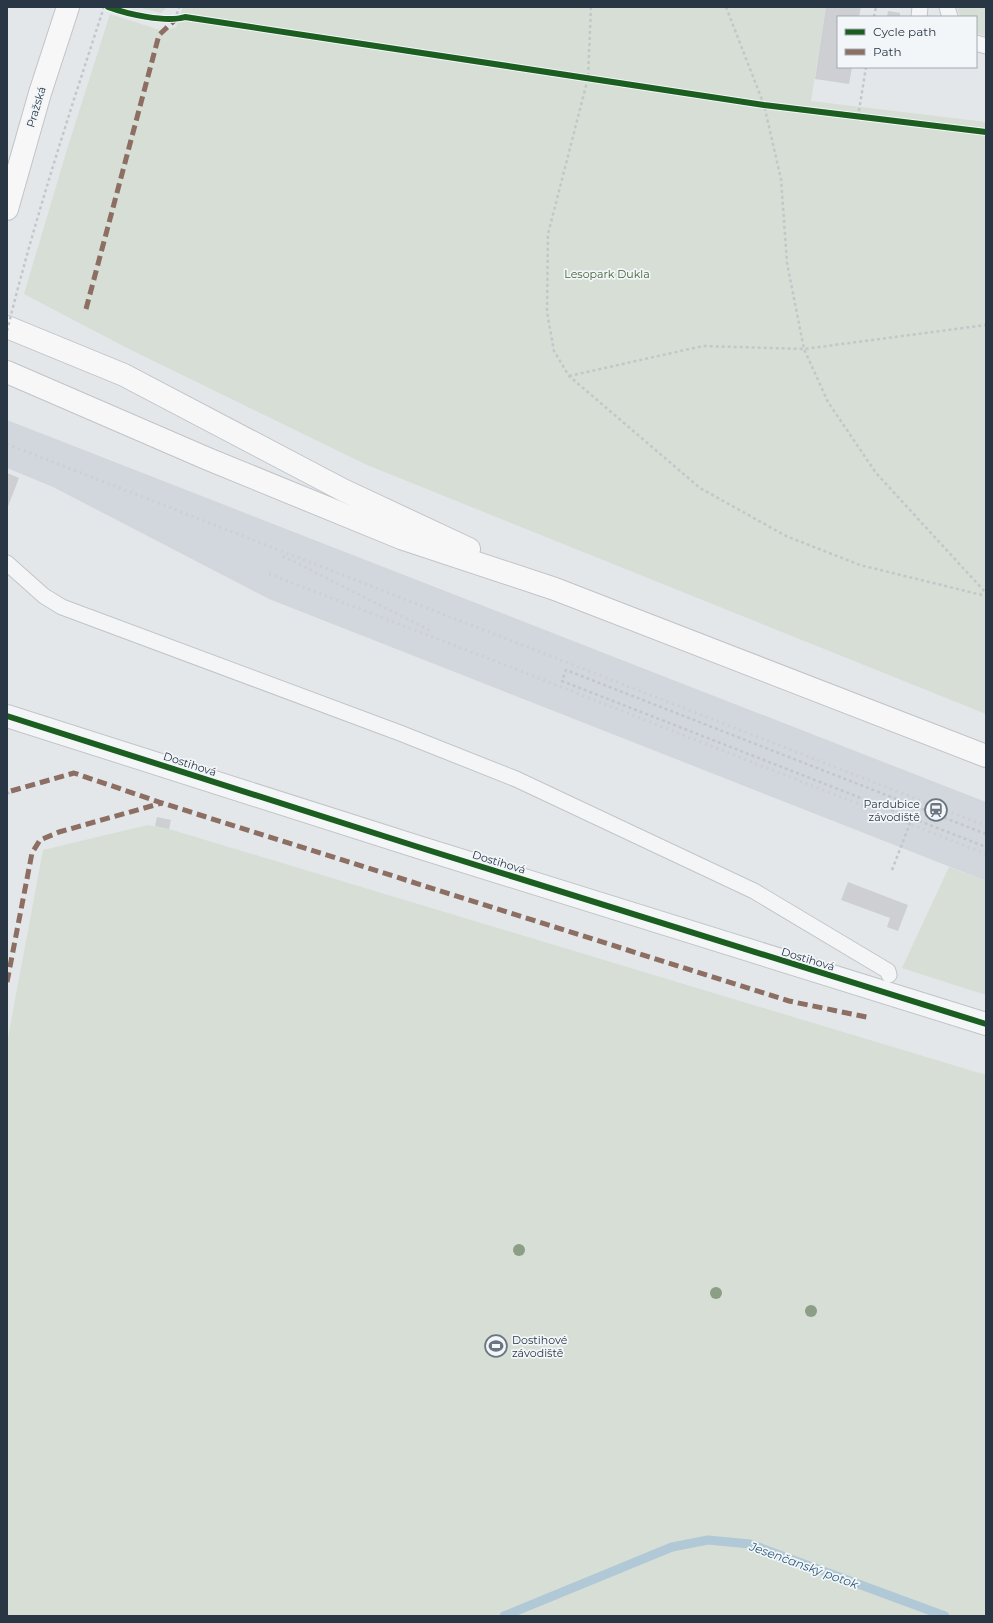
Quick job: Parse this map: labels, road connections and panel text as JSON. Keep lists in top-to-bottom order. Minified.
{"streets":{"main road":["Pražská"],"street":["Dostihová"]},"water":["Jesenčanský potok"],"parks":["Lesopark Dukla"],"places":{"station":["Pardubice závodiště"],"sports":["Dostihové závodiště"]},"legend":["Cycle path","Path"]}
